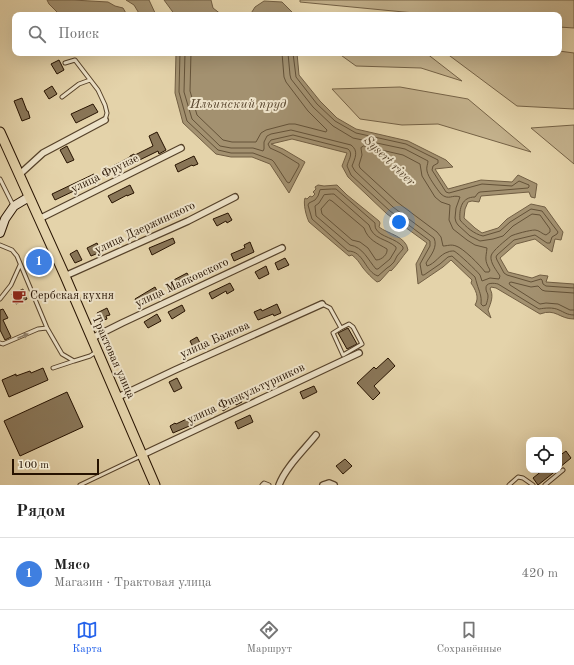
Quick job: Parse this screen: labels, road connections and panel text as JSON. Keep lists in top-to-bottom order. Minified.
{"streets":{"main road":["Трактовая улица"],"street":["улица Фрунзе","улица Дзержинского","улица Маяковского","улица Бажова","улица Физкультурников"]},"crossings":[["улица Фрунзе","Трактовая улица"],["улица Дзержинского","Трактовая улица"],["улица Маяковского","Трактовая улица"],["улица Бажова","Трактовая улица"],["Трактовая улица","улица Физкультурников"]],"water":["Ильинский пруд","Sysert river"],"places":{"cafe":["Сербская кухня"]},"scale_bar":"100 m","page":{"search":"Поиск","pins":"1","scale":"100 m","heading":"Рядом","list":[{"mark":"1","name":"Мясо","note":"Магазин · Трактовая улица","value":"420 m"}],"nav":["Карта","Маршрут","Сохранённые"]}}
